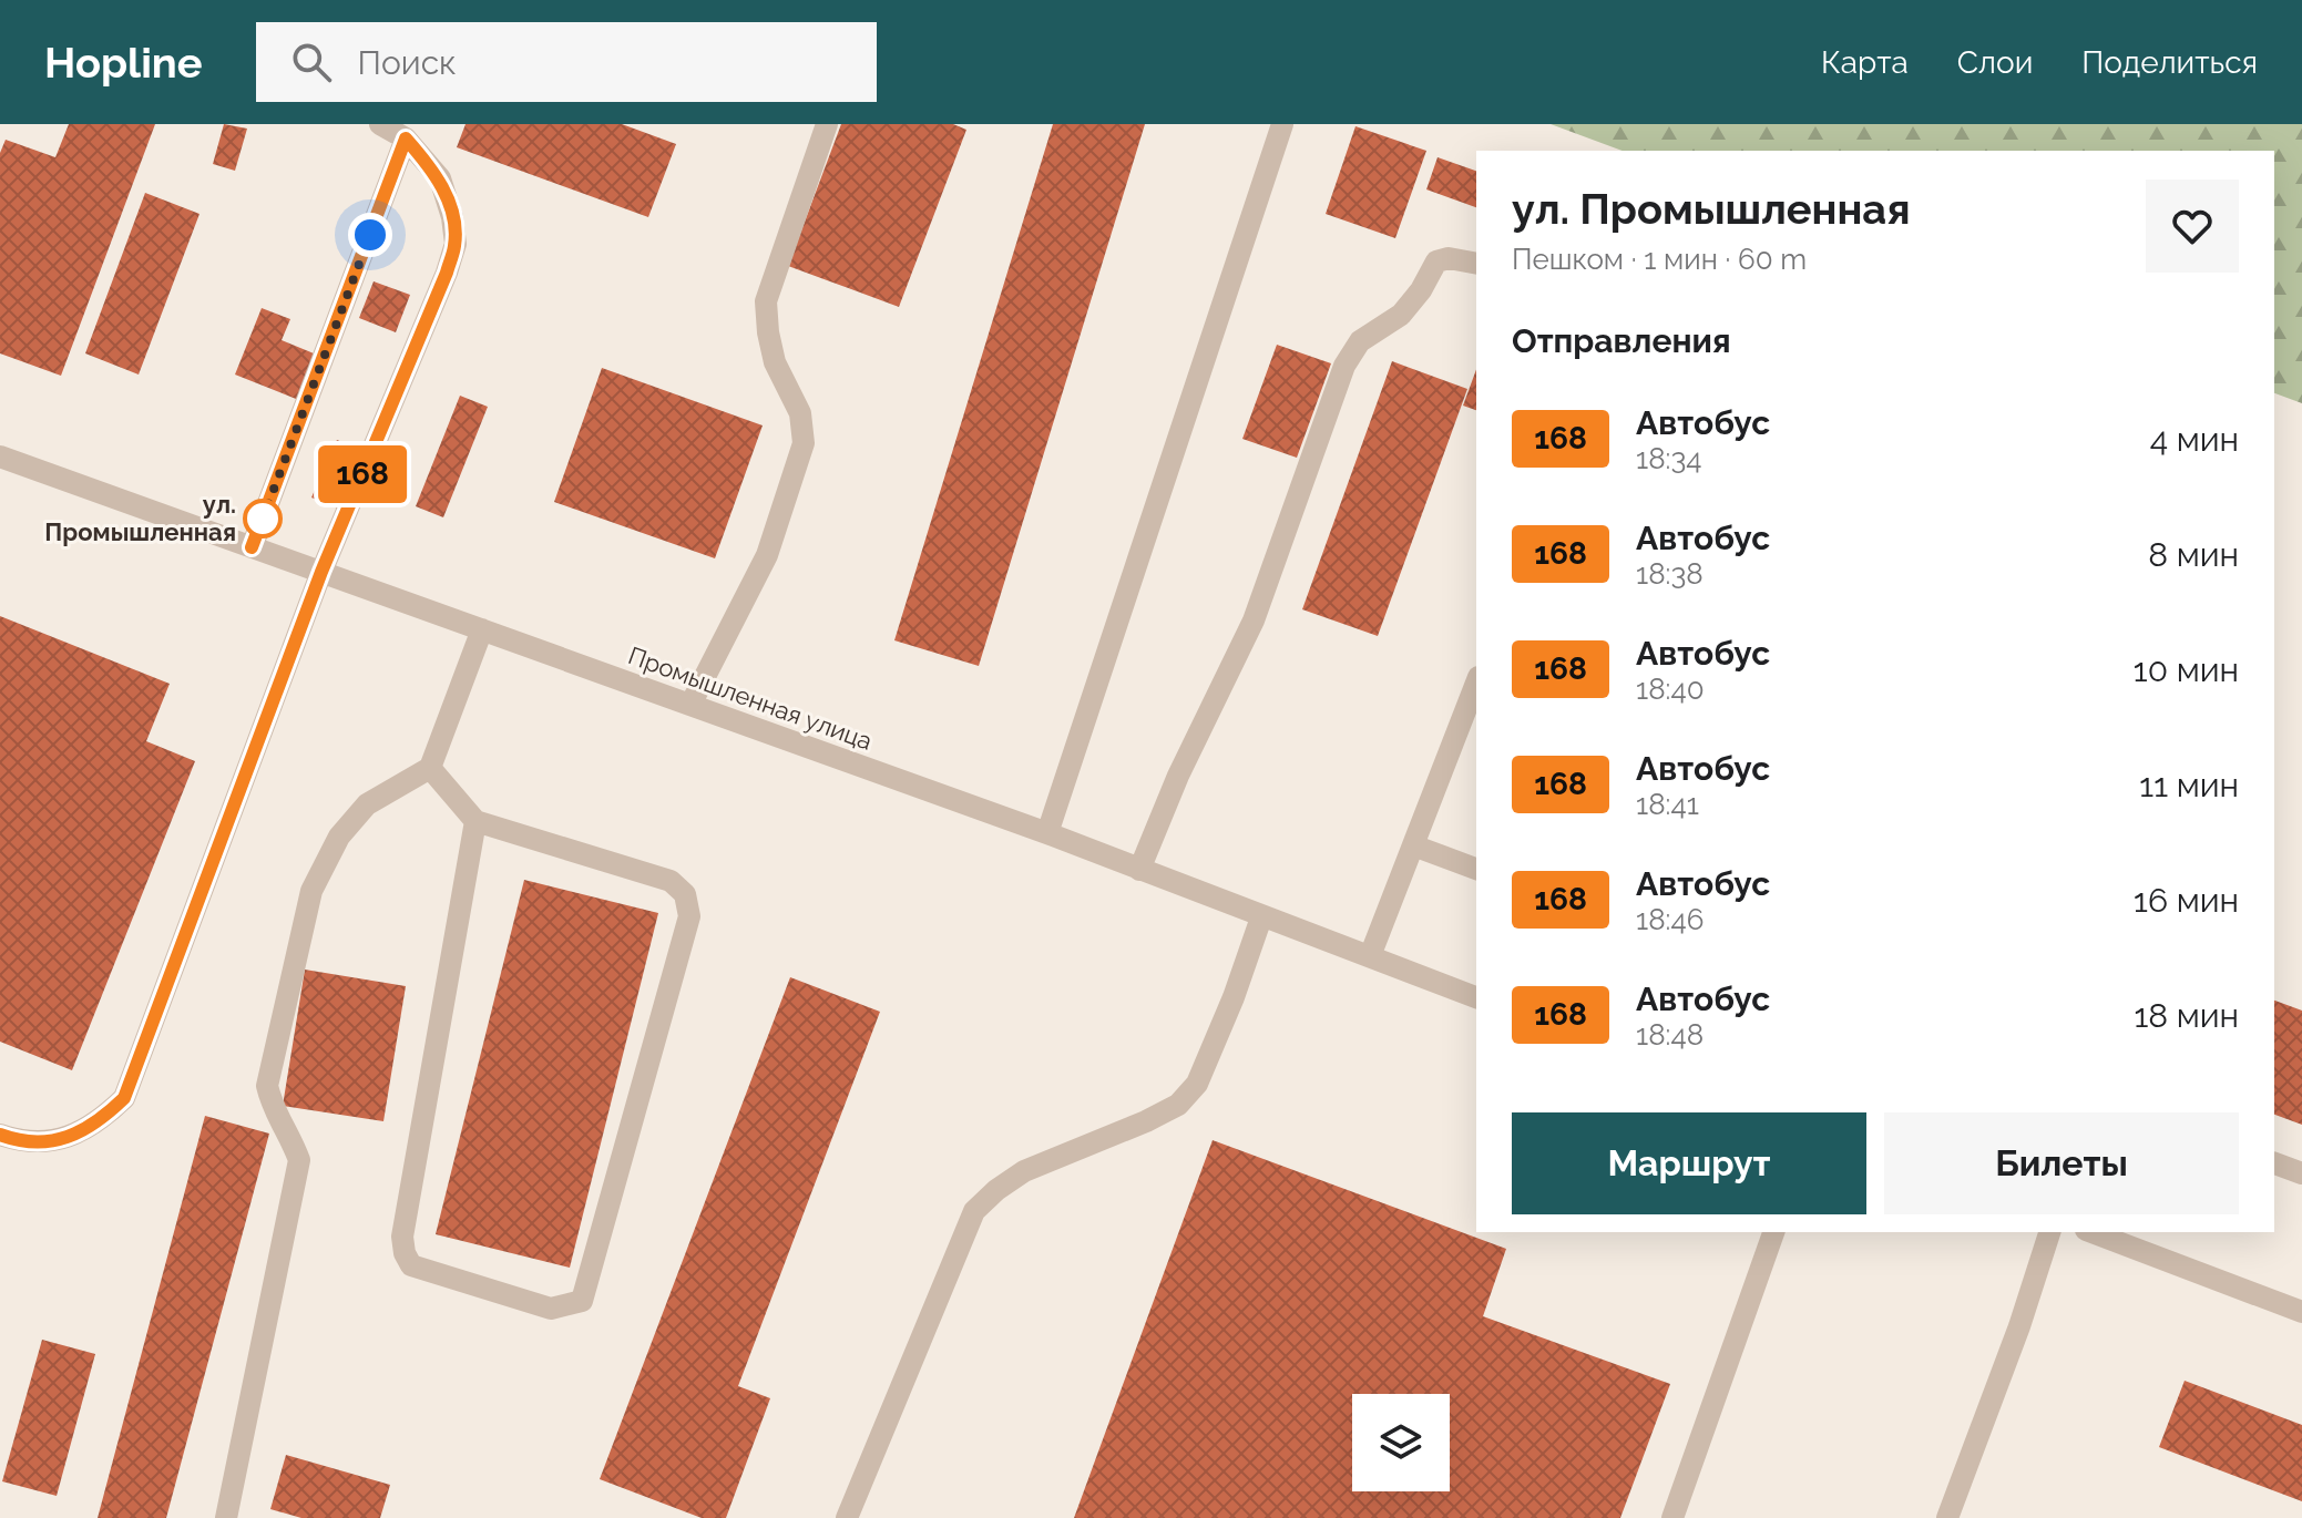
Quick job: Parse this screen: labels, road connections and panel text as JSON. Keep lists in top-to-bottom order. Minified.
{"streets":{"street":["Промышленная улица"]},"places":["ул. Промышленная"],"lines":["bus line 168"],"page":{"header":"Hopline","search":"Поиск","nav":["Карта","Слои","Поделиться"],"on_map":"168","heading":[["ул. Промышленная","Пешком · 1 мин · 60 m"],"Отправления"],"list":[{"mark":"168","name":"Автобус","note":"18:34","value":"4 мин"},{"mark":"168","name":"Автобус","note":"18:38","value":"8 мин"},{"mark":"168","name":"Автобус","note":"18:40","value":"10 мин"},{"mark":"168","name":"Автобус","note":"18:41","value":"11 мин"},{"mark":"168","name":"Автобус","note":"18:46","value":"16 мин"},{"mark":"168","name":"Автобус","note":"18:48","value":"18 мин"}],"buttons":["Маршрут","Билеты"]}}
